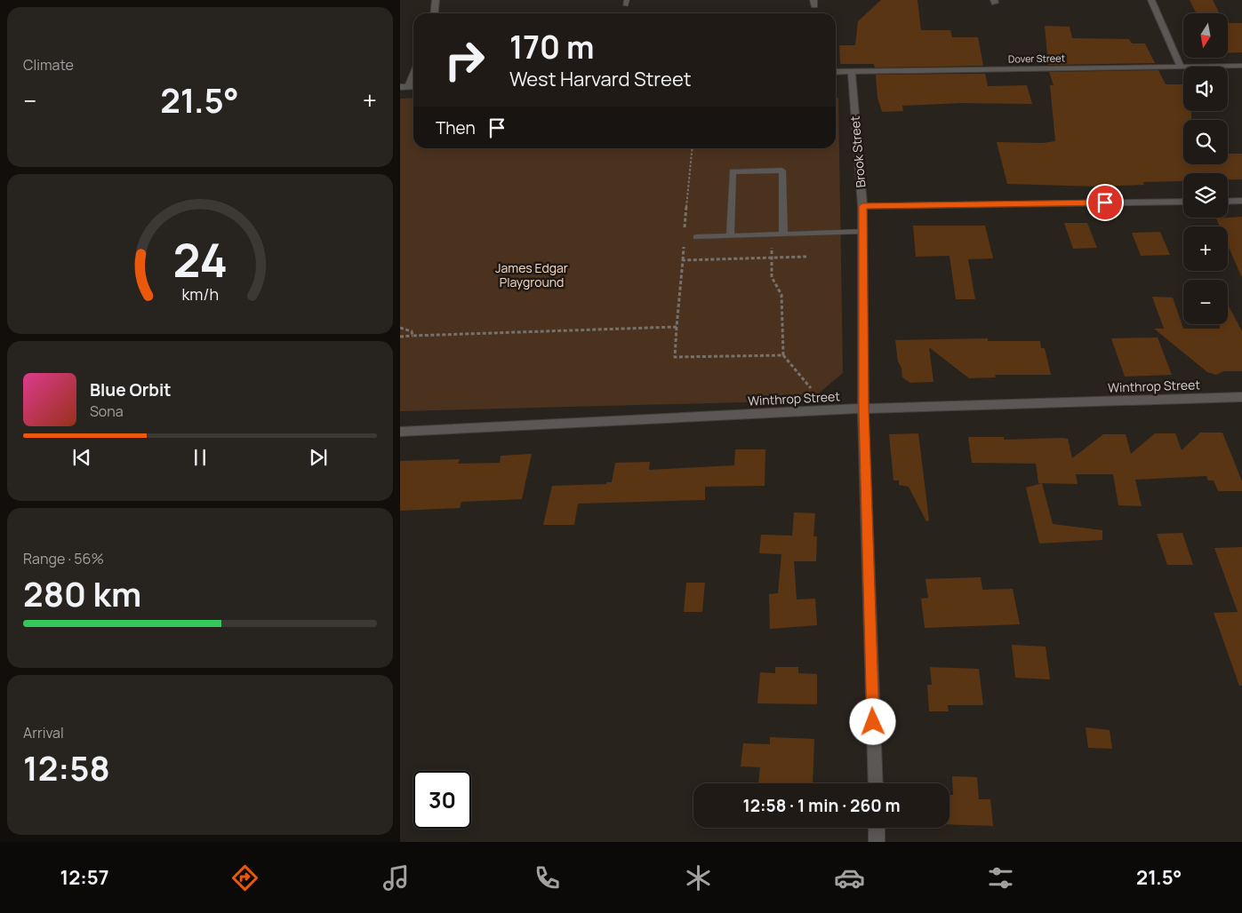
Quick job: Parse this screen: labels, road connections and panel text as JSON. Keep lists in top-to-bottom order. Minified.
{"streets":{"street":["Dover Street","Brook Street","Winthrop Street"]},"crossings":[["Dover Street","Brook Street"],["Brook Street","Winthrop Street"]],"parks":["James Edgar Playground"],"north":"bottom","page":{"tile":["Climate",["Range · 56%","280 km"],["Arrival","12:58"]],"map_buttons":["+","−"],"turn":["170 m","West Harvard Street"],"heat":["−","21.5°","+"],"then":"Then","song":["Blue Orbit","Sona"],"limit":"30","trip":"12:58 · 1 min · 260 m","tabs":["12:57","21.5°"],"gauge":["24","km/h"]}}
